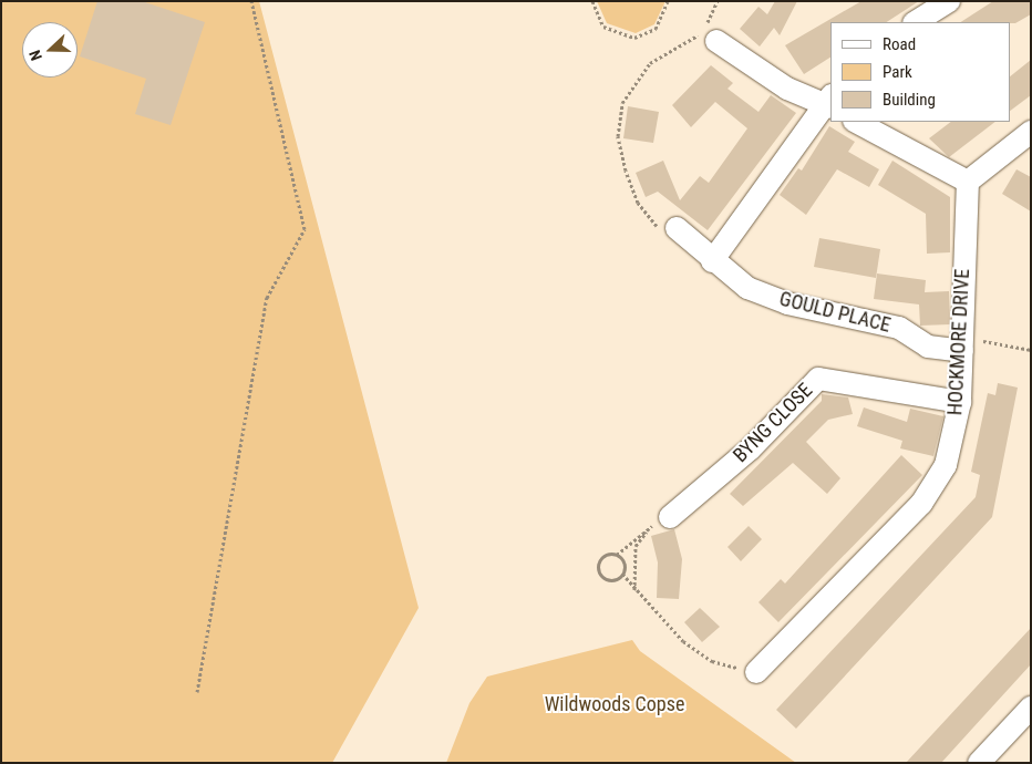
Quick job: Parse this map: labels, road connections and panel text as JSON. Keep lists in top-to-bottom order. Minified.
{"streets":{"street":["GOULD PLACE","HOCKMORE DRIVE","BYNG CLOSE"]},"crossings":[["GOULD PLACE","HOCKMORE DRIVE"],["HOCKMORE DRIVE","BYNG CLOSE"]],"parks":["Wildwoods Copse"],"legend":["Road","Park","Building"],"north":"left"}
